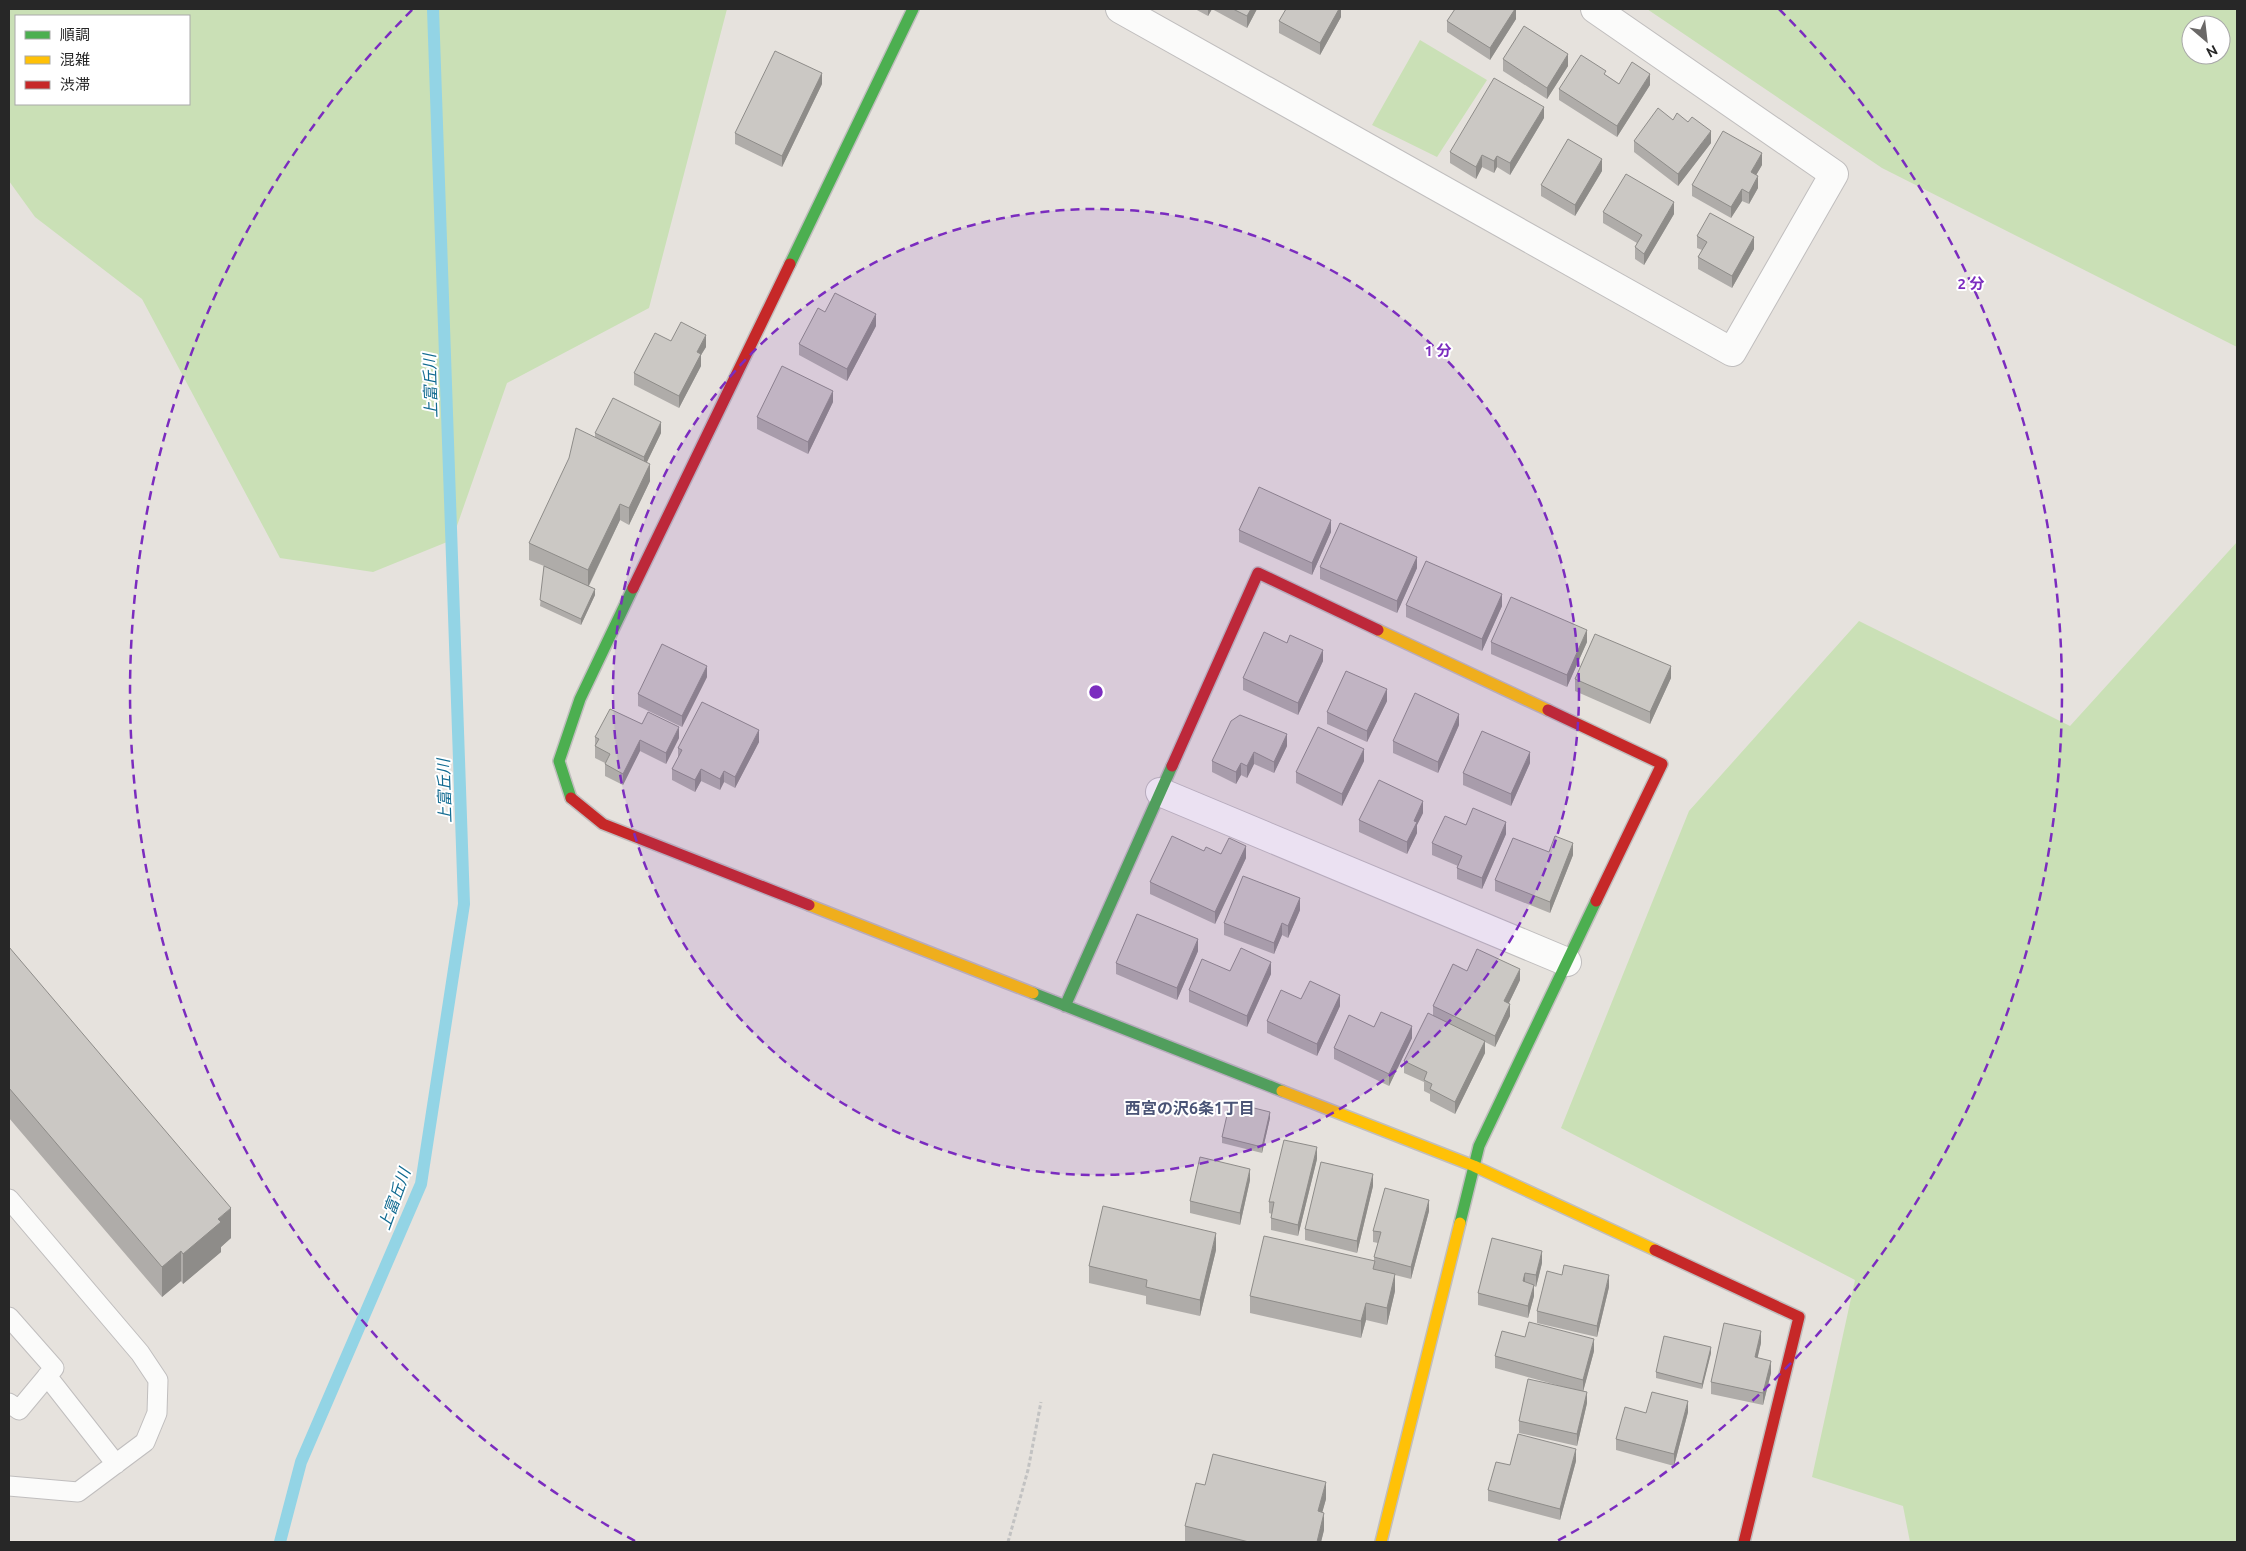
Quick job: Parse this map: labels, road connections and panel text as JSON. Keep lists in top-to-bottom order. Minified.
{"districts":["西宮の沢6条1丁目"],"water":["上富丘川"],"legend":["順調","混雑","渋滞"],"north":"bottom right","rings":["2 分","1 分"]}
